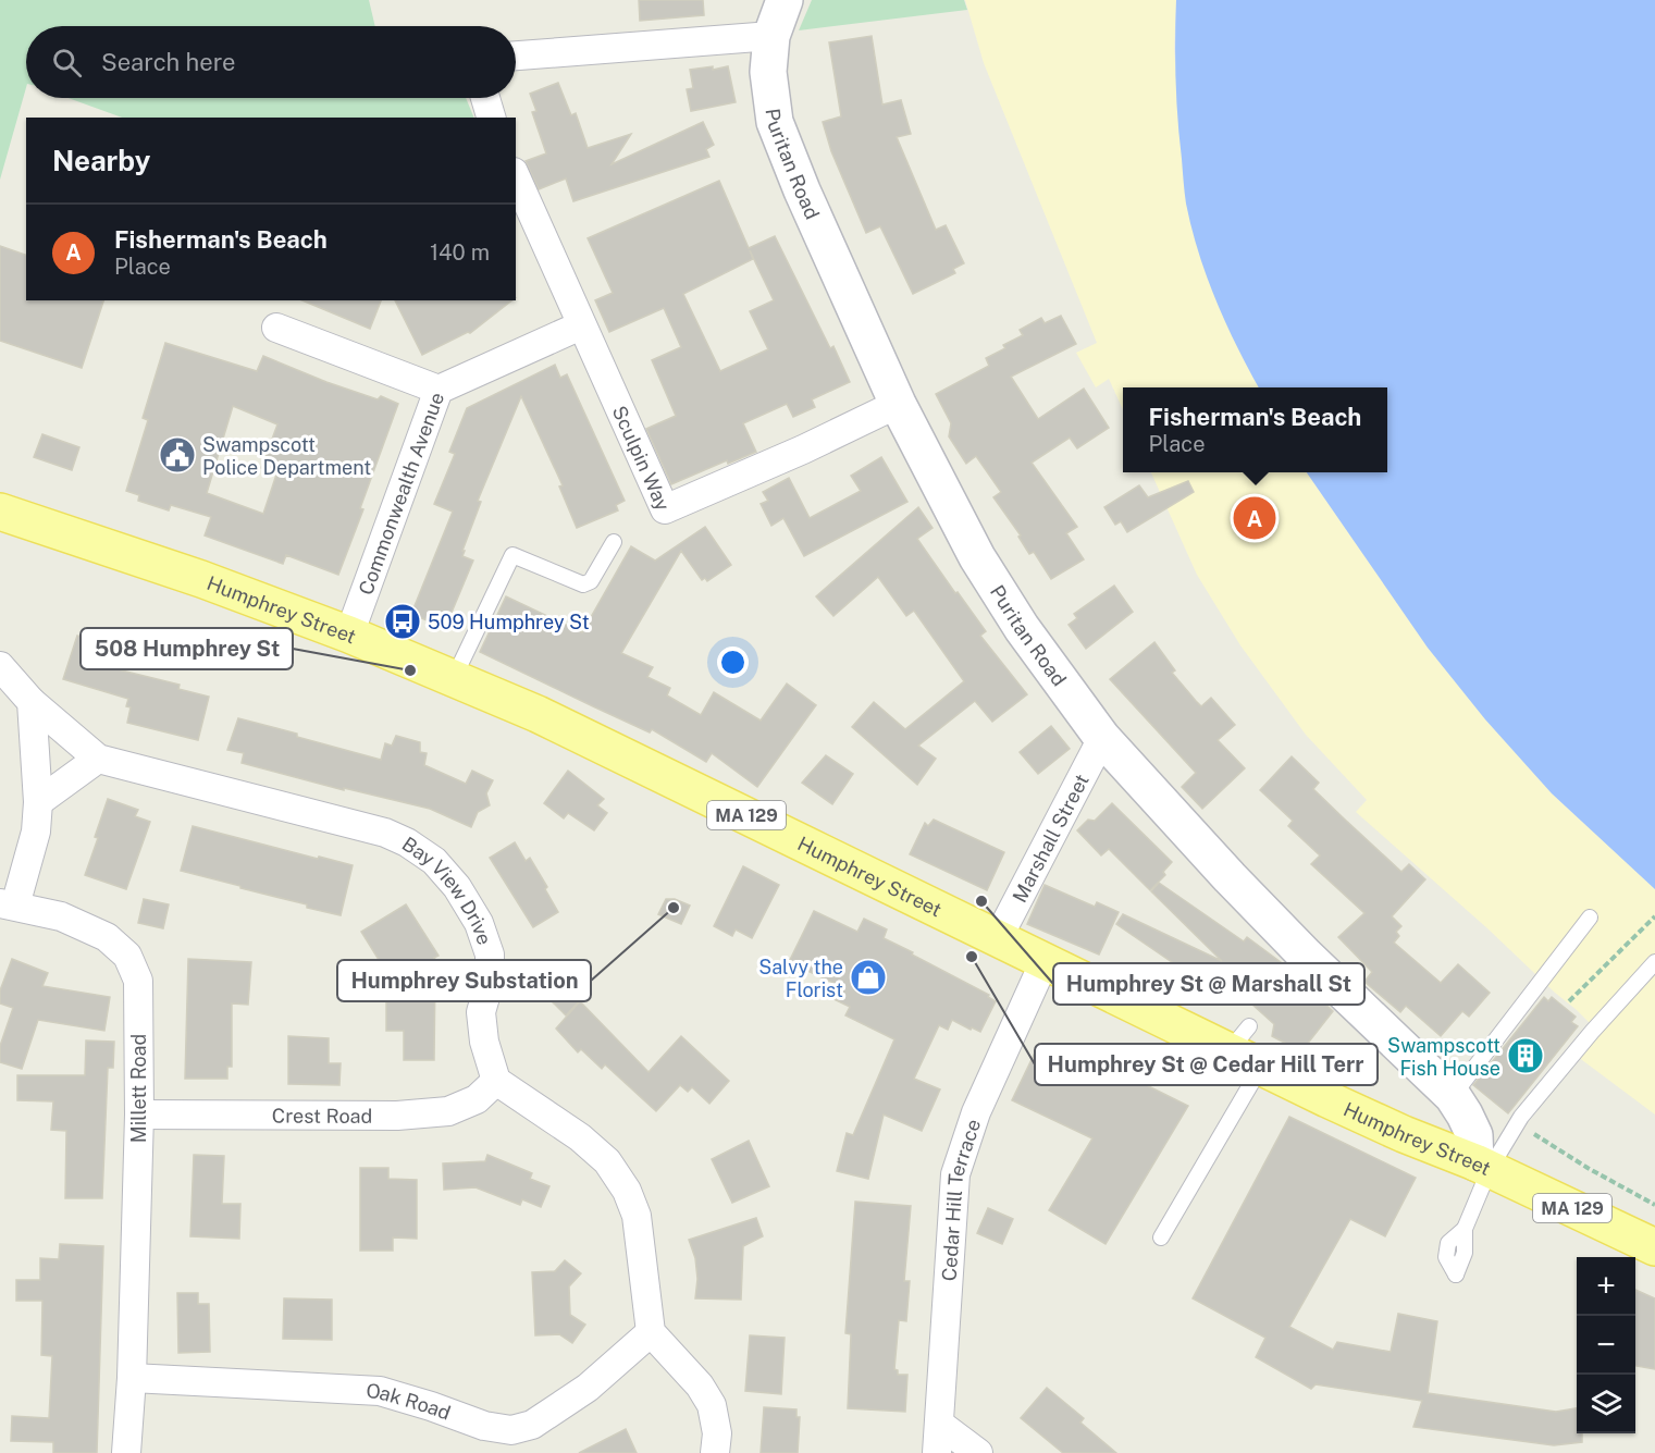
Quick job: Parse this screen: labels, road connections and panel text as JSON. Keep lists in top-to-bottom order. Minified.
{"streets":{"main road":["Humphrey Street","MA 129"],"street":["Puritan Road","Sculpin Way","Commonwealth Avenue","Marshall Street","Bay View Drive","Millett Road","Crest Road","Cedar Hill Terrace","Oak Road"]},"crossings":[["Puritan Road","Sculpin Way"],["Puritan Road","Humphrey Street"],["Puritan Road","Marshall Street"],["Sculpin Way","Commonwealth Avenue"],["Commonwealth Avenue","Humphrey Street"],["Humphrey Street","Marshall Street"],["Humphrey Street","Cedar Hill Terrace"],["Bay View Drive","Millett Road"],["Bay View Drive","Crest Road"],["Millett Road","Crest Road"],["Millett Road","Oak Road"]],"places":{"public building":["Swampscott Police Department"],"bus stop":["509 Humphrey St"],"other":["508 Humphrey St","Humphrey St @ Marshall St","Humphrey Substation","Humphrey St @ Cedar Hill Terr"],"shop":["Salvy the Florist"],"building":["Swampscott Fish House"]},"page":{"search":"Search here","heading":"Nearby","list":[{"mark":"A","name":"Fisherman's Beach","note":"Place","value":"140 m"}],"popup":["Fisherman's Beach","Place"],"pins":"A","map_buttons":["+","−"]}}
